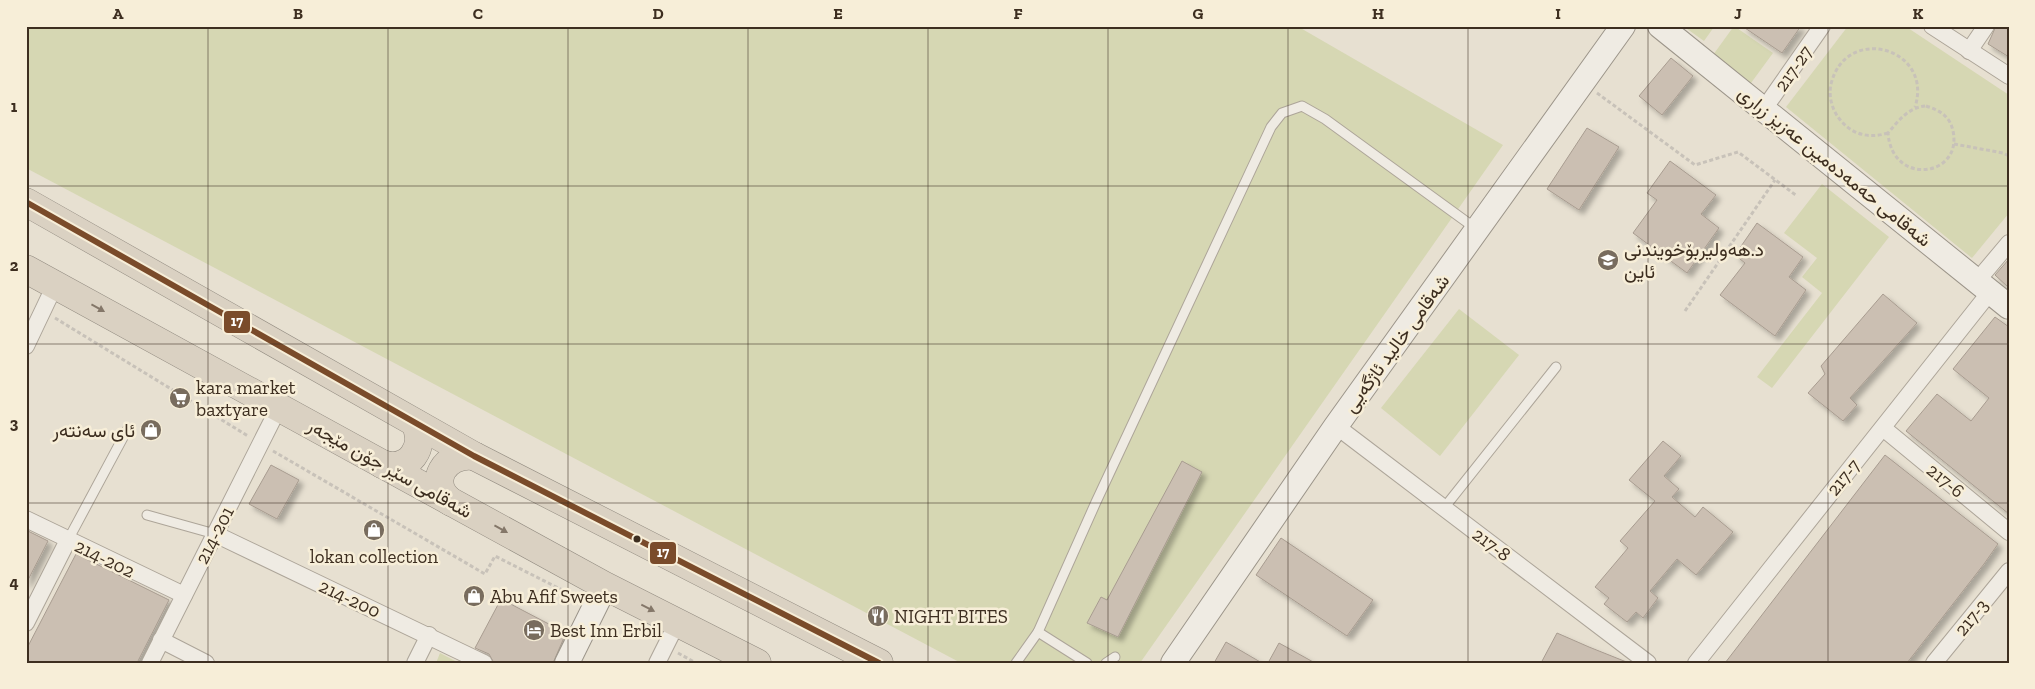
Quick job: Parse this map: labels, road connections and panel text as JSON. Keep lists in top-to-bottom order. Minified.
{"streets":{"highway":["شەقامی سێر جۆن مێجەر"],"street":["217-27","شەقامی حەمەدەمین عەزیز زراری","شەقامی خالید ئاژگەیی","217-7","217-6","214-201","217-8","214-202","214-200","217-3"]},"crossings":[["217-27","شەقامی حەمەدەمین عەزیز زراری"],["شەقامی حەمەدەمین عەزیز زراری","217-7"],["شەقامی خالید ئاژگەیی","217-8"],["شەقامی سێر جۆن مێجەر","214-201"],["217-7","217-6"],["214-201","214-202"],["214-201","214-200"]],"places":{"school or university":["د.هه‌ولیربۆخویندنی ئاین"],"supermarket":["kara market baxtyare"],"shop":["ئای سەنتەر","lokan collection","Abu Afif Sweets"],"restaurant":["NIGHT BITES"],"hotel":["Best Inn Erbil"]},"lines":["transit line 17"],"grid":{"columns":["A","B","C","D","E","F","G","H","I","J","K"],"rows":["1","2","3","4"]}}
